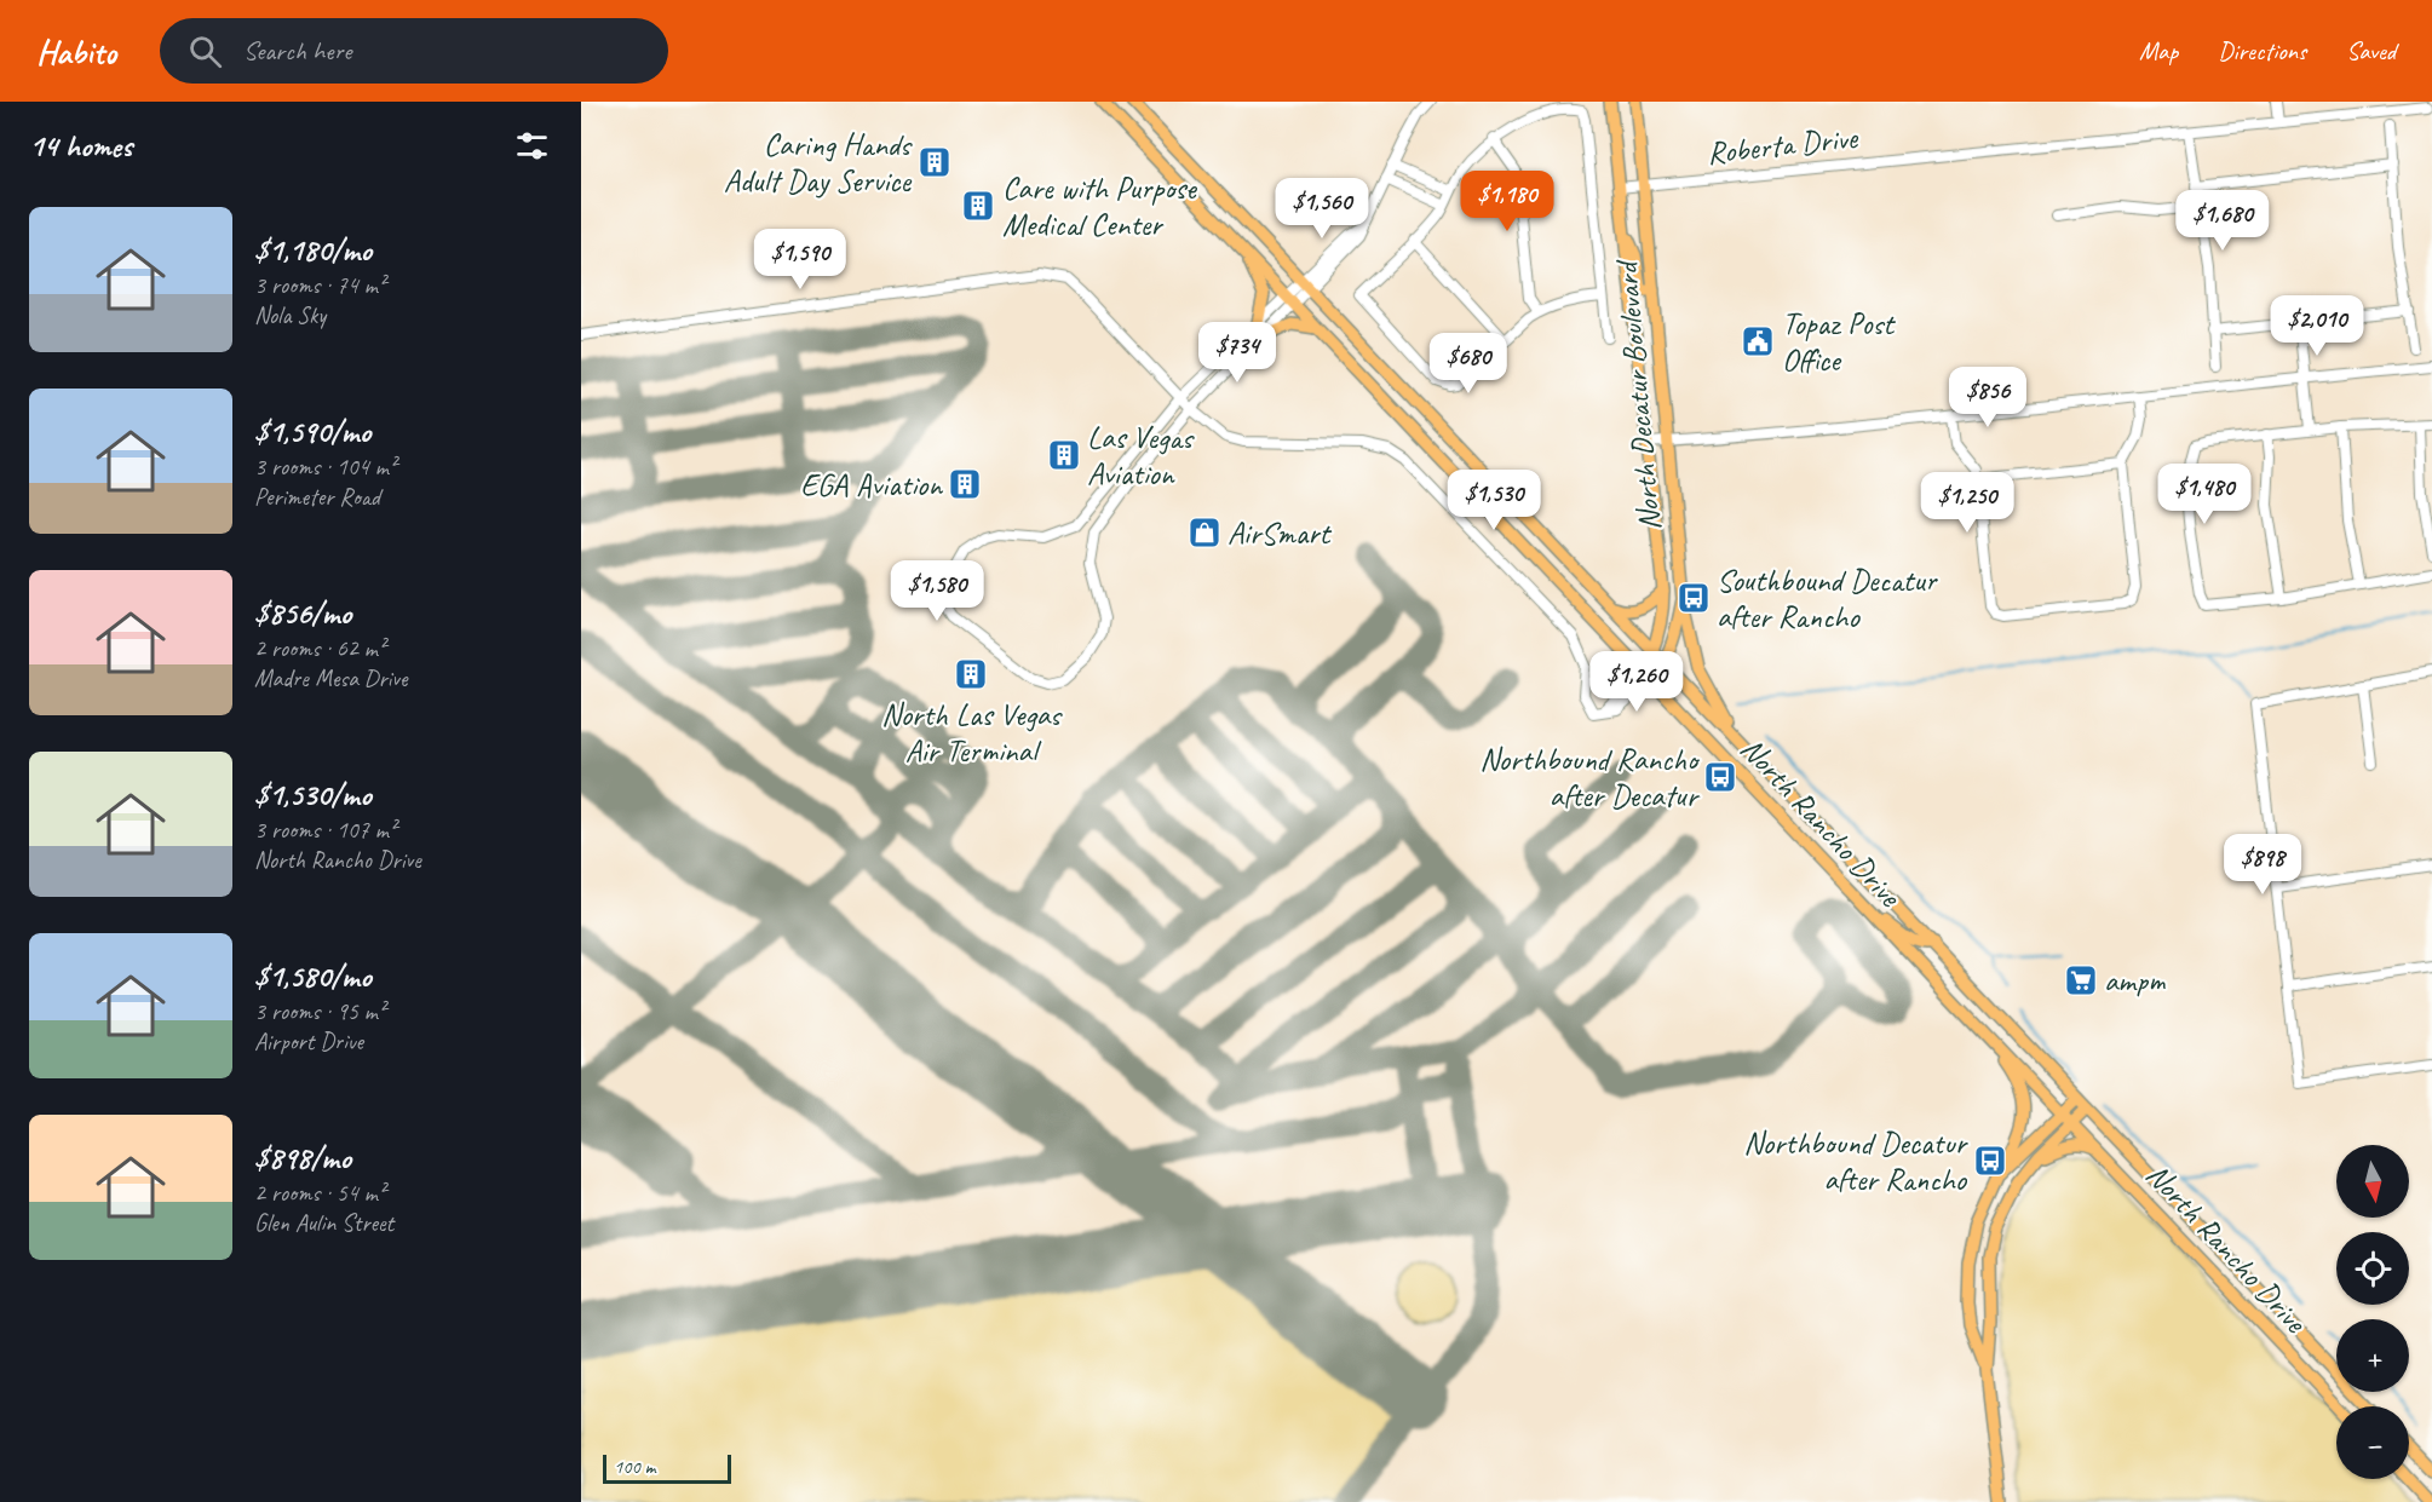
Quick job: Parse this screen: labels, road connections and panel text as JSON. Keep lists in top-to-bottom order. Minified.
{"streets":{"main road":["North Decatur Boulevard","North Rancho Drive"],"street":["Roberta Drive"]},"crossings":[["Roberta Drive","North Decatur Boulevard"],["North Decatur Boulevard","North Rancho Drive"]],"places":{"building":["Caring Hands Adult Day Service","Care with Purpose Medical Center","Las Vegas Aviation","EGA Aviation","North Las Vegas Air Terminal"],"public building":["Topaz Post Office"],"shop":["AirSmart"],"bus stop":["Southbound Decatur after Rancho","Northbound Rancho after Decatur","Northbound Decatur after Rancho"],"supermarket":["ampm"]},"scale_bar":"100 m","north":"bottom","page":{"header":"Habito","search":"Search here","nav":["Map","Directions","Saved"],"heading":"14 homes","price":["$1,180","$1,560","$1,680","$1,590","$2,010","$734","$680","$856","$1,480","$1,530","$1,250","$1,580","$1,260","$898"],"list":[{"name":"$1,180/mo","note":"3 rooms · 74 m² · Nola Sky"},{"name":"$1,590/mo","note":"3 rooms · 104 m² · Perimeter Road"},{"name":"$856/mo","note":"2 rooms · 62 m² · Madre Mesa Drive"},{"name":"$1,530/mo","note":"3 rooms · 107 m² · North Rancho Drive"},{"name":"$1,580/mo","note":"3 rooms · 95 m² · Airport Drive"},{"name":"$898/mo","note":"2 rooms · 54 m² · Glen Aulin Street"}],"map_buttons":["+","−"],"scale":"100 m"}}
